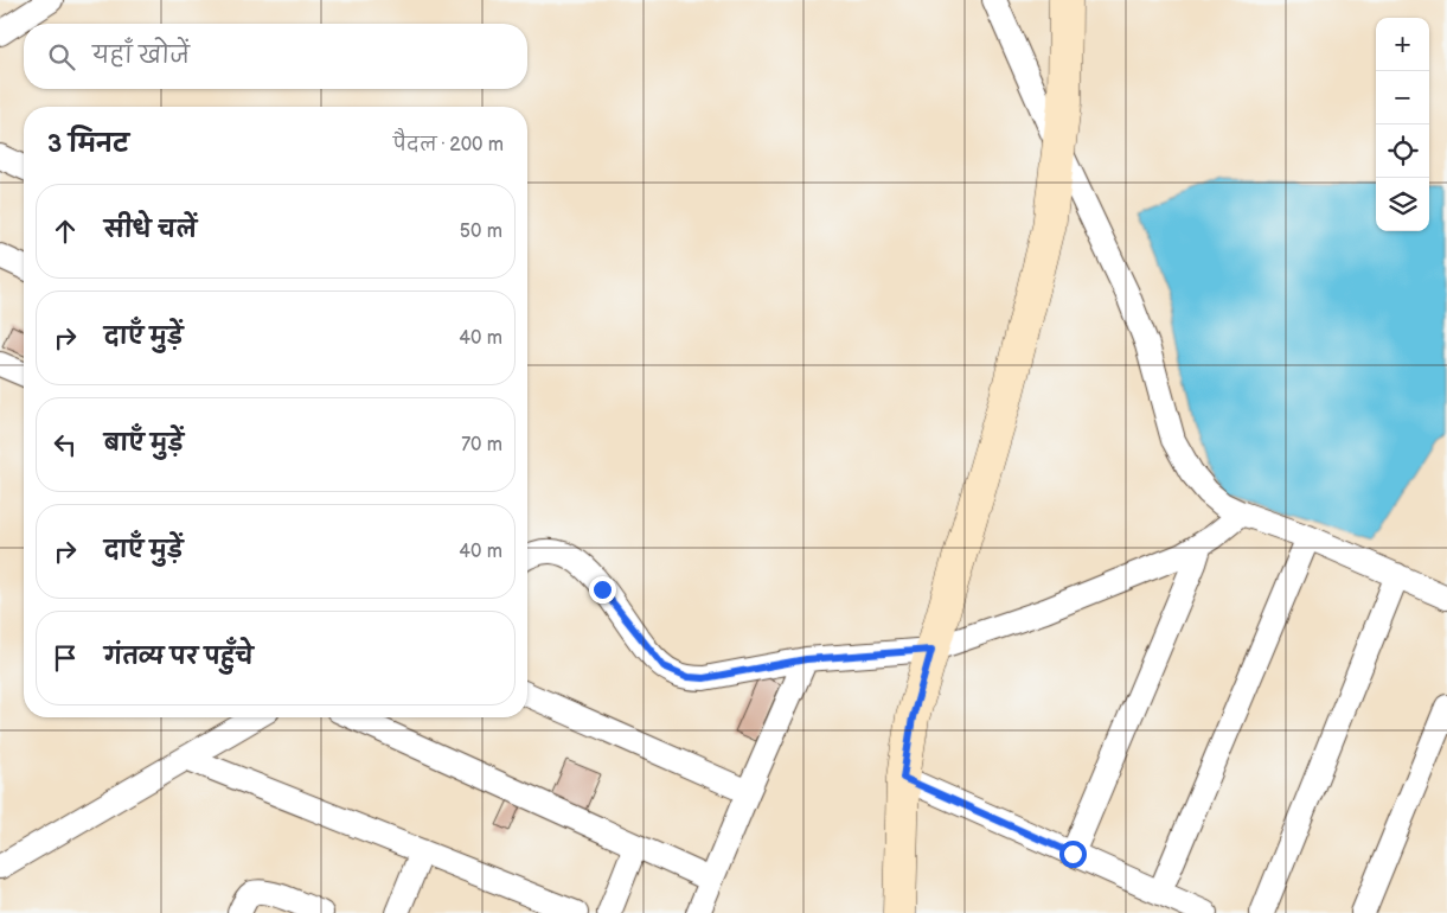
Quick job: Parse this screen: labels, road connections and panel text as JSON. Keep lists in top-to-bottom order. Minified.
{"page":{"map_buttons":["+","−"],"search":"यहाँ खोजें","heading":["3 मिनट","पैदल · 200 m"],"list":[["सीधे चलें","50 m"],["दाएँ मुड़ें","40 m"],["बाएँ मुड़ें","70 m"],["दाएँ मुड़ें","40 m"],"गंतव्य पर पहुँचे"]}}
